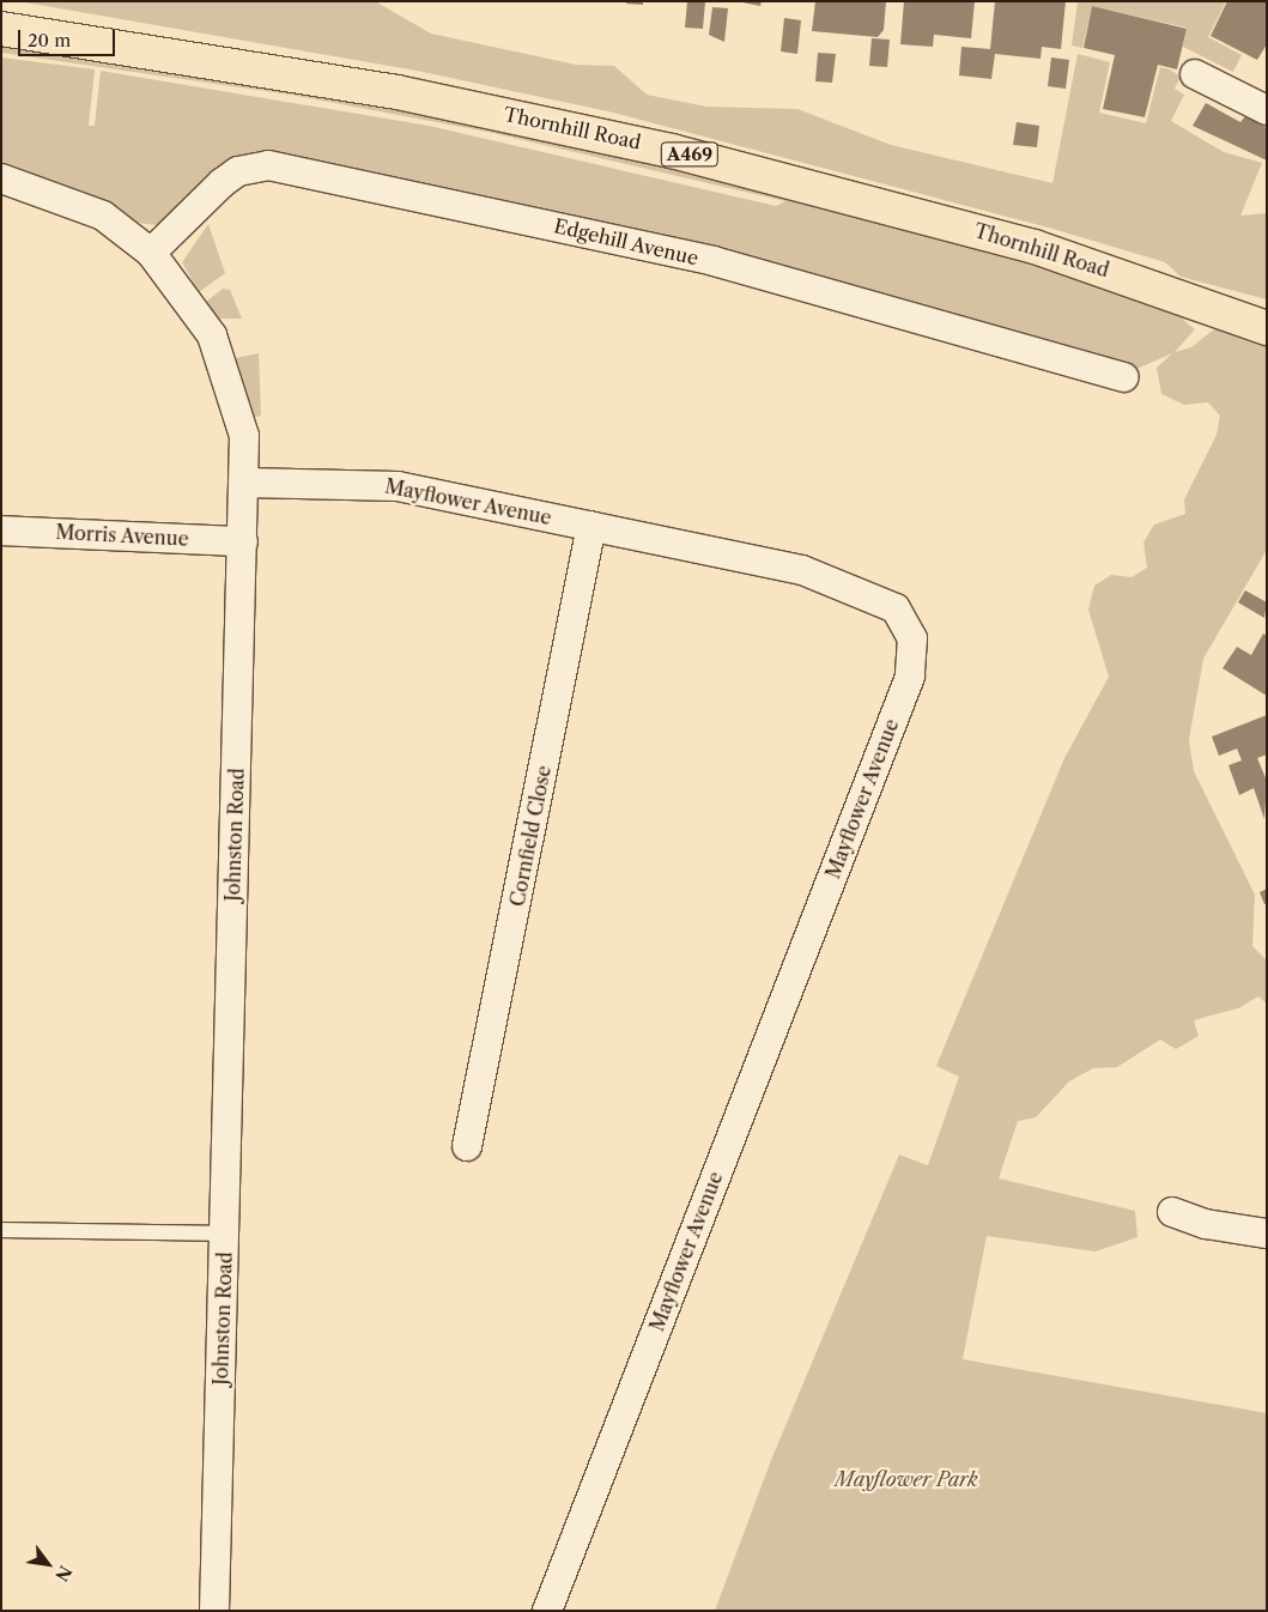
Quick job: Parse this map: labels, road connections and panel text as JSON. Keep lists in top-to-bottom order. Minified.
{"streets":{"main road":["Thornhill Road","A469"],"street":["Edgehill Avenue","Mayflower Avenue","Morris Avenue","Johnston Road","Cornfield Close"]},"crossings":[["Edgehill Avenue","Johnston Road"],["Mayflower Avenue","Johnston Road"],["Mayflower Avenue","Cornfield Close"],["Morris Avenue","Johnston Road"]],"parks":["Mayflower Park"],"scale_bar":"20 m","north":"bottom right"}
